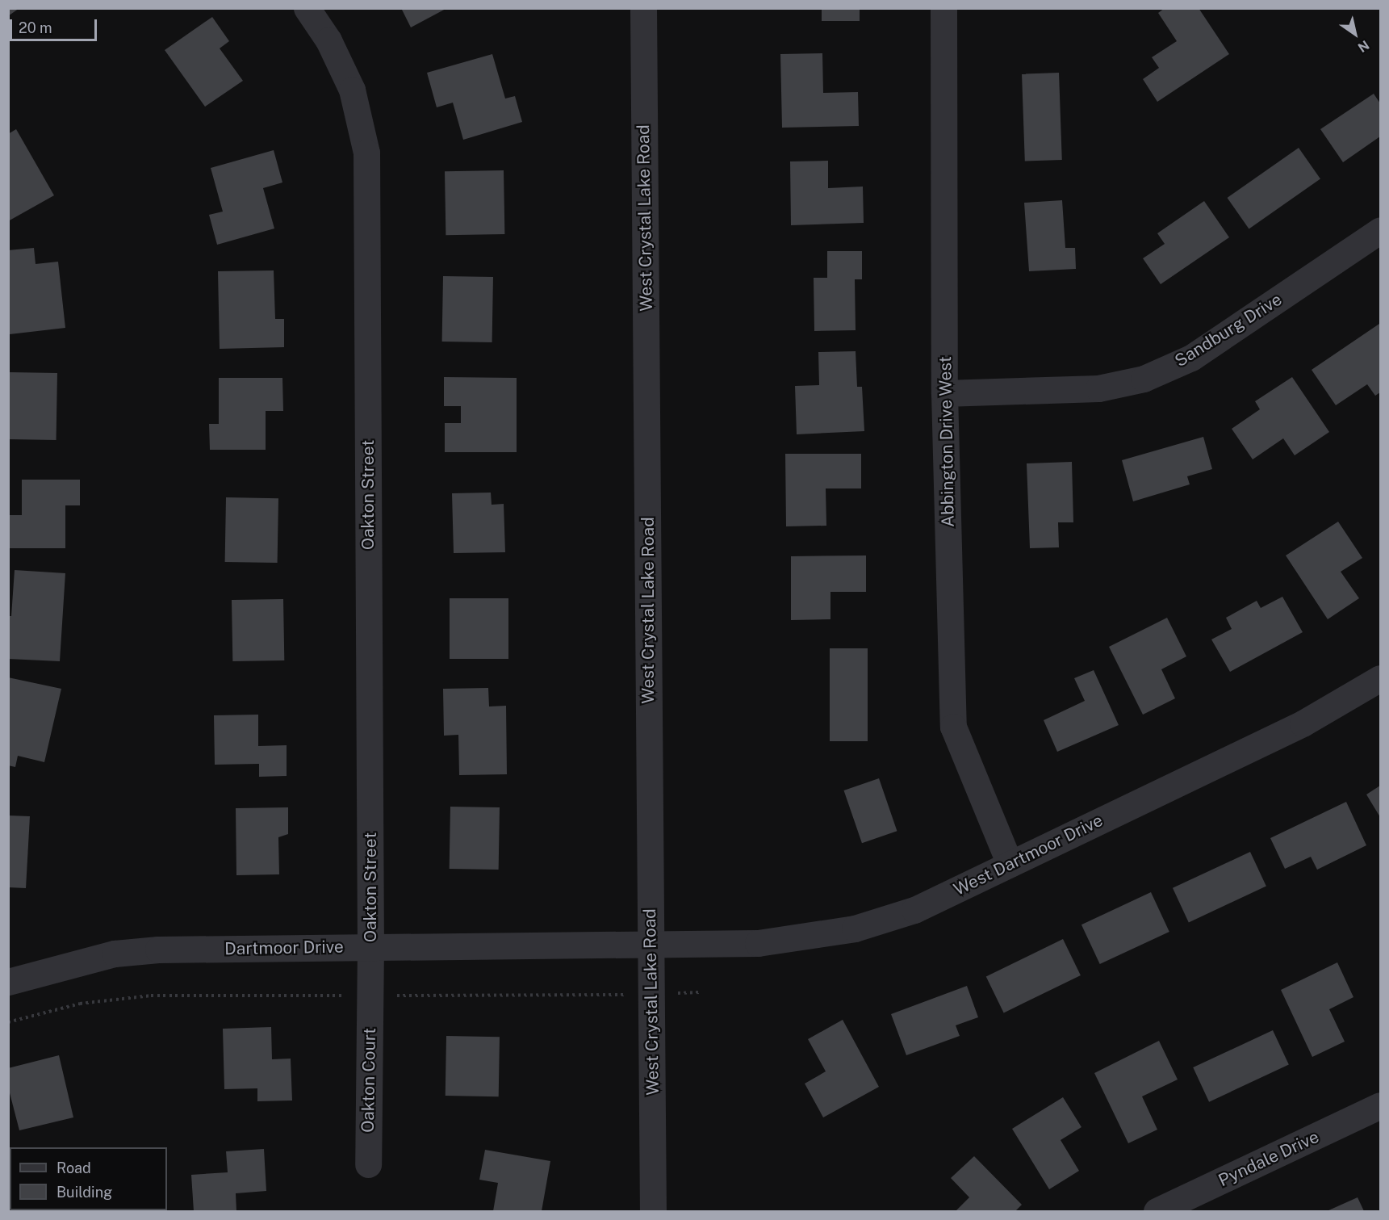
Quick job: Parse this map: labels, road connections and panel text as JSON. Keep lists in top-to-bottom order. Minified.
{"streets":{"street":["West Crystal Lake Road","Sandburg Drive","Abbington Drive West","Oakton Street","West Dartmoor Drive","Dartmoor Drive","Oakton Court","Pyndale Drive"]},"crossings":[["West Crystal Lake Road","West Dartmoor Drive"],["West Crystal Lake Road","Dartmoor Drive"],["Sandburg Drive","Abbington Drive West"],["Abbington Drive West","West Dartmoor Drive"],["Oakton Street","Dartmoor Drive"],["Oakton Street","Oakton Court"],["West Dartmoor Drive","Dartmoor Drive"]],"legend":["Road","Building"],"scale_bar":"20 m","north":"bottom right"}
